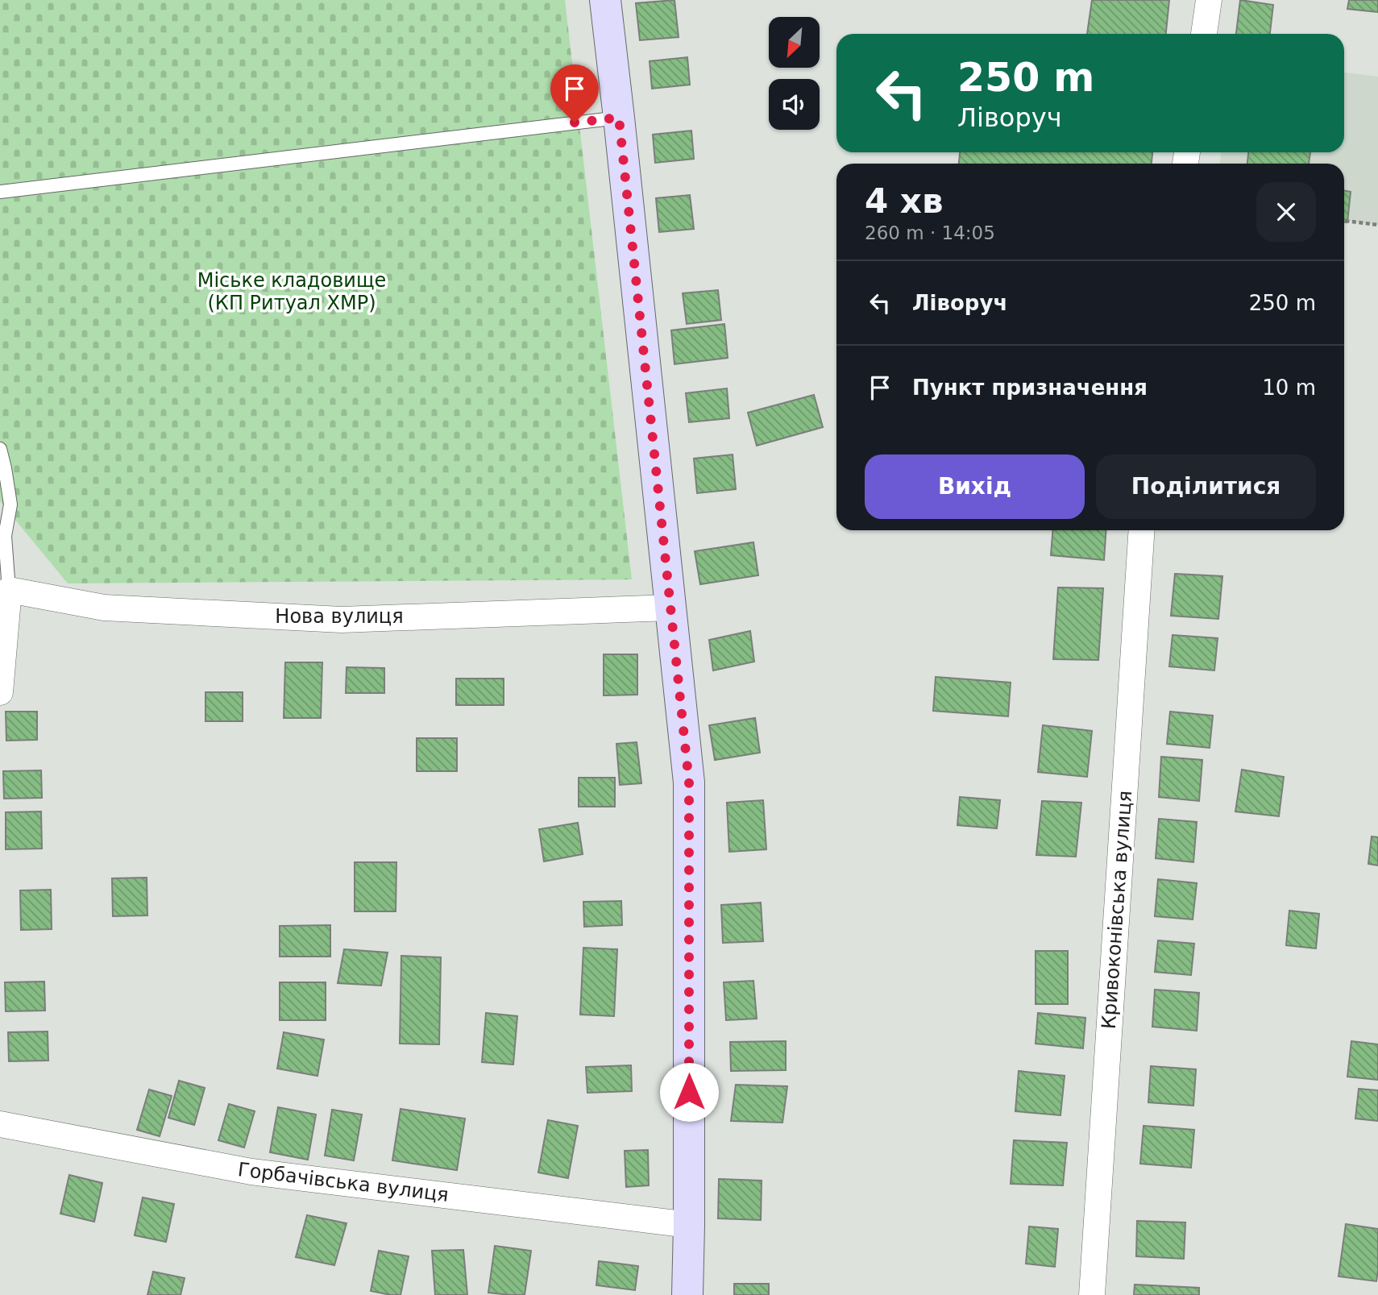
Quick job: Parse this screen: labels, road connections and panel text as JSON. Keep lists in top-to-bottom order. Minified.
{"streets":{"street":["Нова вулиця","Кривоконівська вулиця","Горбачівська вулиця"]},"parks":["Міське кладовище (КП Ритуал ХМР)"],"north":"bottom left","page":{"turn":["250 m","Ліворуч"],"heading":["4 хв","260 m · 14:05"],"list":[{"name":"Ліворуч","value":"250 m"},{"name":"Пункт призначення","value":"10 m"}],"buttons":["Вихід","Поділитися"]}}
